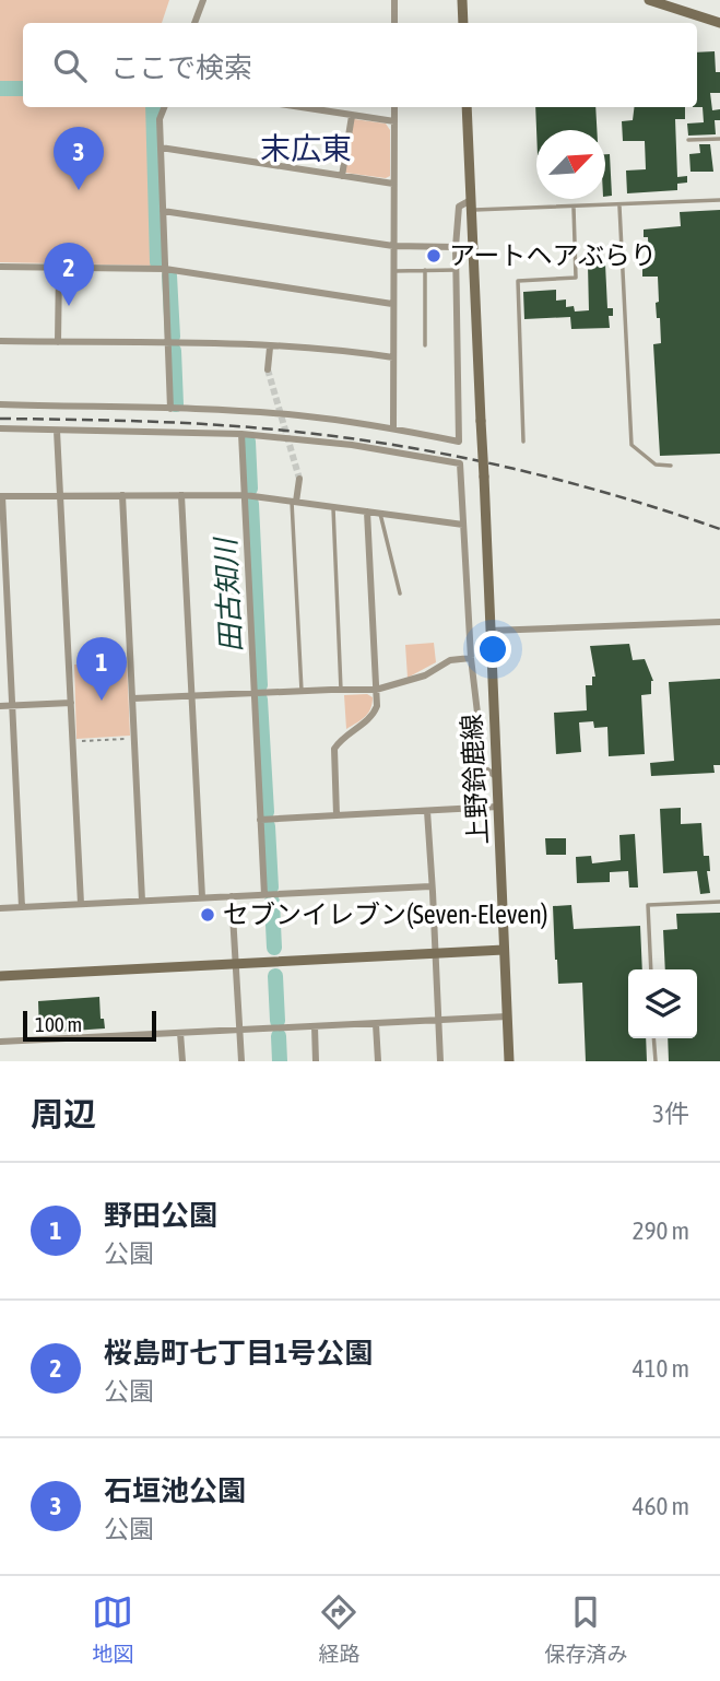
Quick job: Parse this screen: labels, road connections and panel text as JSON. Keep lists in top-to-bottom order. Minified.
{"streets":{"main road":["上野鈴鹿線"]},"districts":["末広東"],"water":["田古知川"],"places":["アートヘアぶらり","セブンイレブン(Seven-Eleven)"],"scale_bar":"100 m","north":"top right","page":{"search":"ここで検索","pins":["3","2","1"],"scale":"100 m","heading":["周辺","3件"],"list":[{"mark":"1","name":"野田公園","note":"公園","value":"290 m"},{"mark":"2","name":"桜島町七丁目1号公園","note":"公園","value":"410 m"},{"mark":"3","name":"石垣池公園","note":"公園","value":"460 m"}],"nav":["地図","経路","保存済み"]}}
